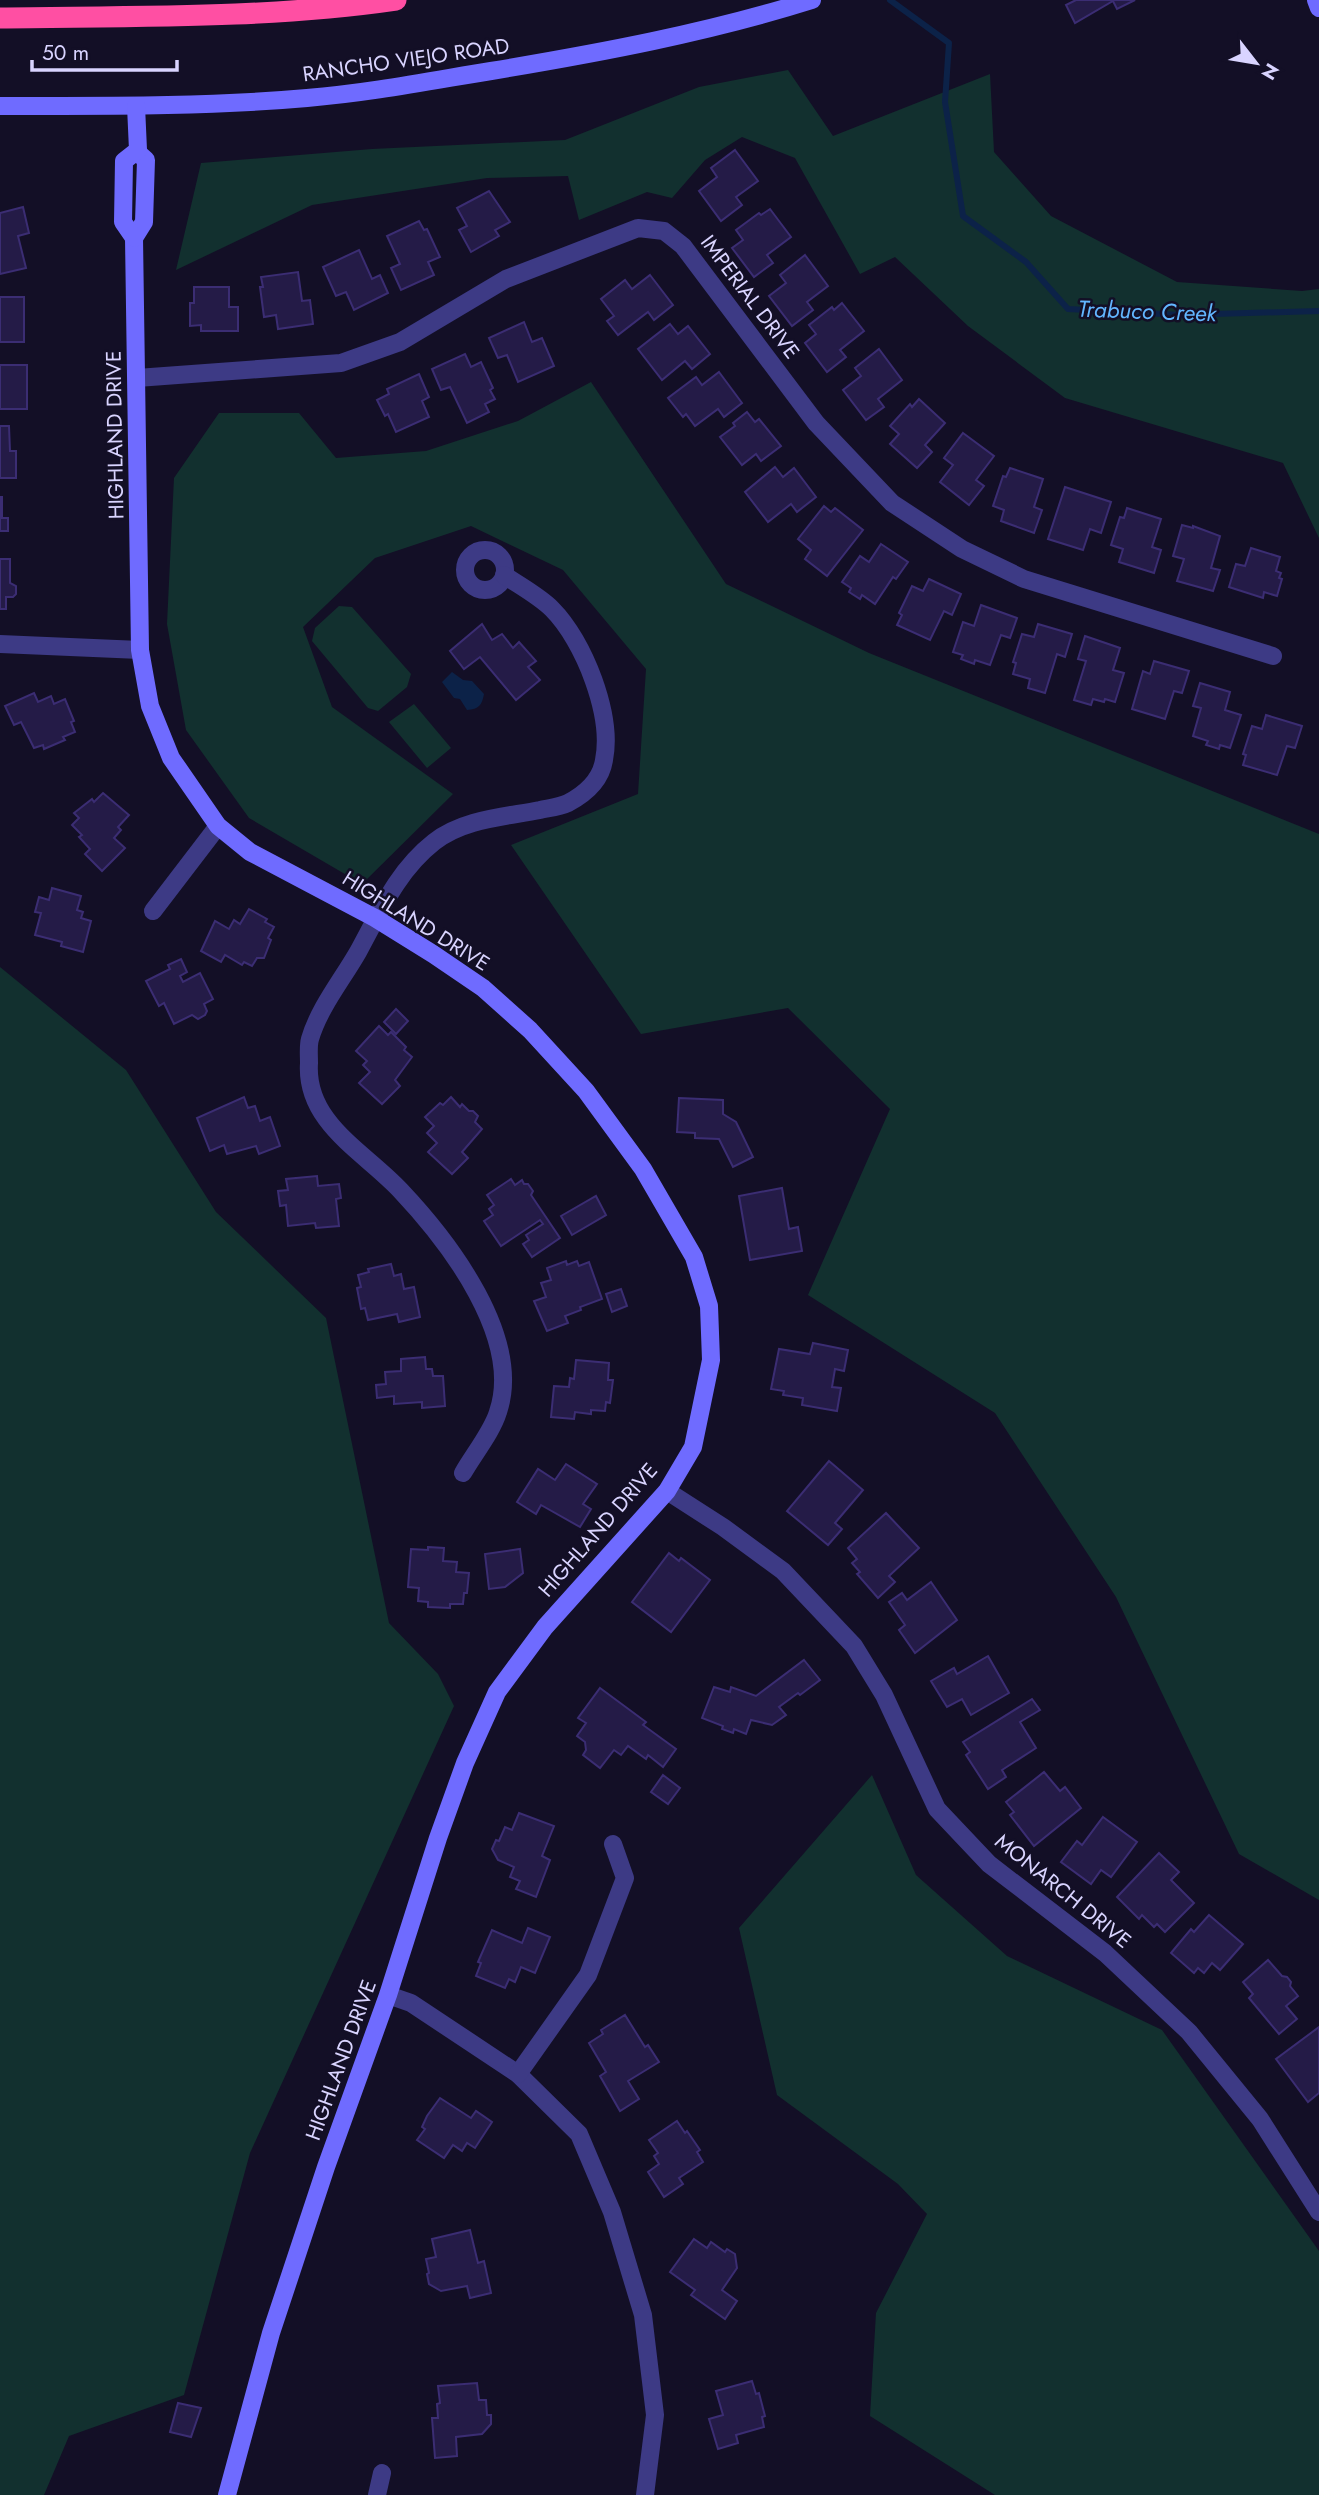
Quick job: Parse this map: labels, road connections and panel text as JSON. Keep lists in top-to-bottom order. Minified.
{"streets":{"street":["RANCHO VIEJO ROAD","IMPERIAL DRIVE","HIGHLAND DRIVE","MONARCH DRIVE"]},"crossings":[["RANCHO VIEJO ROAD","HIGHLAND DRIVE"],["IMPERIAL DRIVE","HIGHLAND DRIVE"],["HIGHLAND DRIVE","MONARCH DRIVE"]],"water":["Trabuco Creek"],"scale_bar":"50 m","north":"bottom right"}
